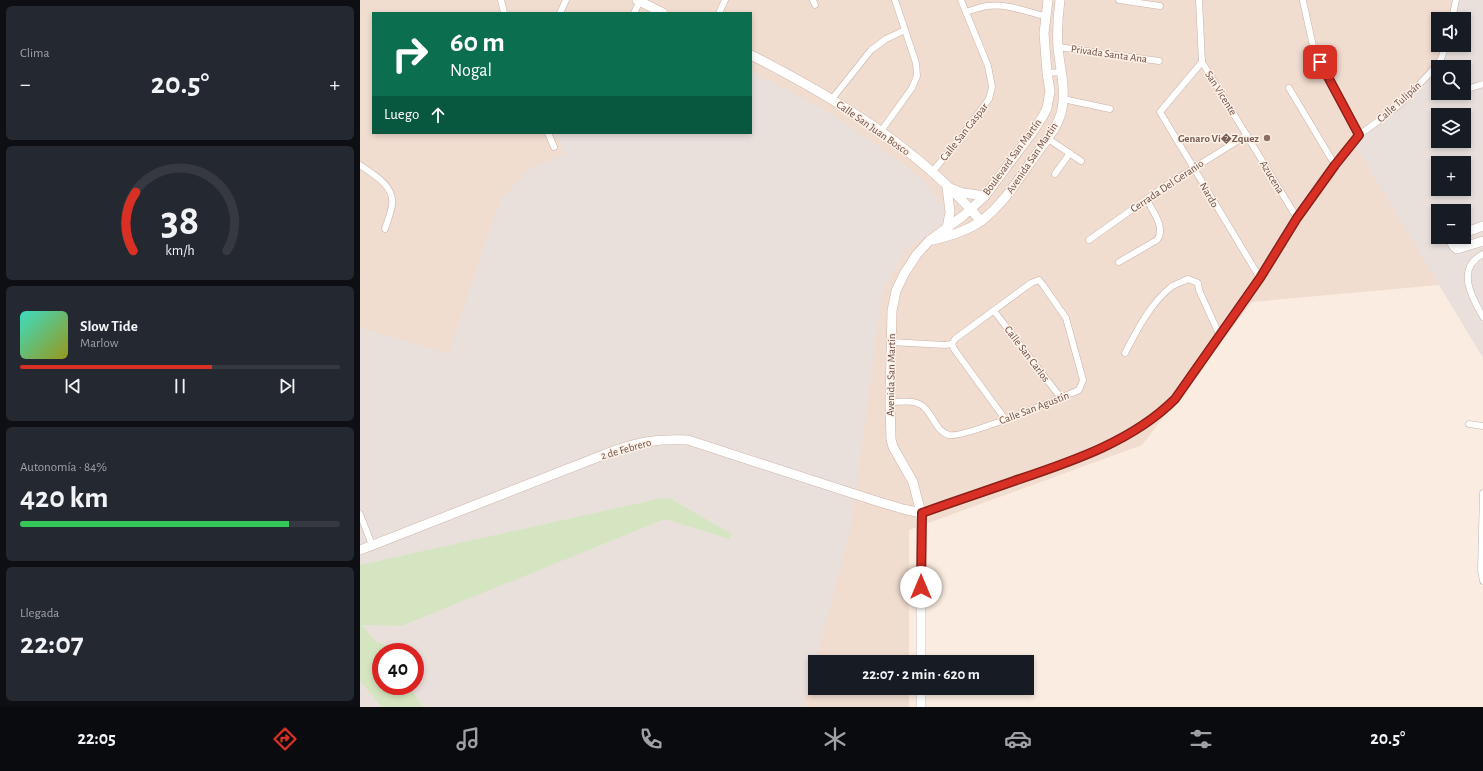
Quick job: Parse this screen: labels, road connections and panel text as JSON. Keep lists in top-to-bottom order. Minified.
{"streets":{"street":["Privada Santa Ana","San Vicente","Calle Tulipán","Calle San Juan Bosco","Calle San Gaspar","Boulevard San Martín","Avenida San Martin","Azucena","Cerrada Del Geranio","Nardo","Calle San Carlos","Avenida San Martín","Calle San Agustín","2 de Febrero"]},"crossings":[["Privada Santa Ana","Avenida San Martin"],["San Vicente","Azucena"],["San Vicente","Cerrada Del Geranio"],["San Vicente","Nardo"],["Calle Tulipán","Azucena"],["Calle Tulipán","Nardo"],["Calle Tulipán","Avenida San Martín"],["Calle Tulipán","2 de Febrero"],["Calle San Juan Bosco","Calle San Gaspar"],["Calle San Juan Bosco","Boulevard San Martín"],["Calle San Juan Bosco","Avenida San Martin"],["Boulevard San Martín","Avenida San Martin"],["Boulevard San Martín","Avenida San Martín"],["Avenida San Martin","Avenida San Martín"],["Azucena","Cerrada Del Geranio"],["Cerrada Del Geranio","Nardo"],["Calle San Carlos","Calle San Agustín"],["Avenida San Martín","Calle San Agustín"],["Avenida San Martín","2 de Febrero"]],"places":["Genaro Vi�Zquez"],"page":{"tile":["Clima",["Autonomía · 84%","420 km"],["Llegada","22:07"]],"map_buttons":["+","−"],"turn":["60 m","Nogal"],"heat":["−","20.5°","+"],"then":"Luego","song":["Slow Tide","Marlow"],"limit":"40","trip":"22:07 · 2 min · 620 m","tabs":["22:05","20.5°"],"gauge":["38","km/h"]}}
